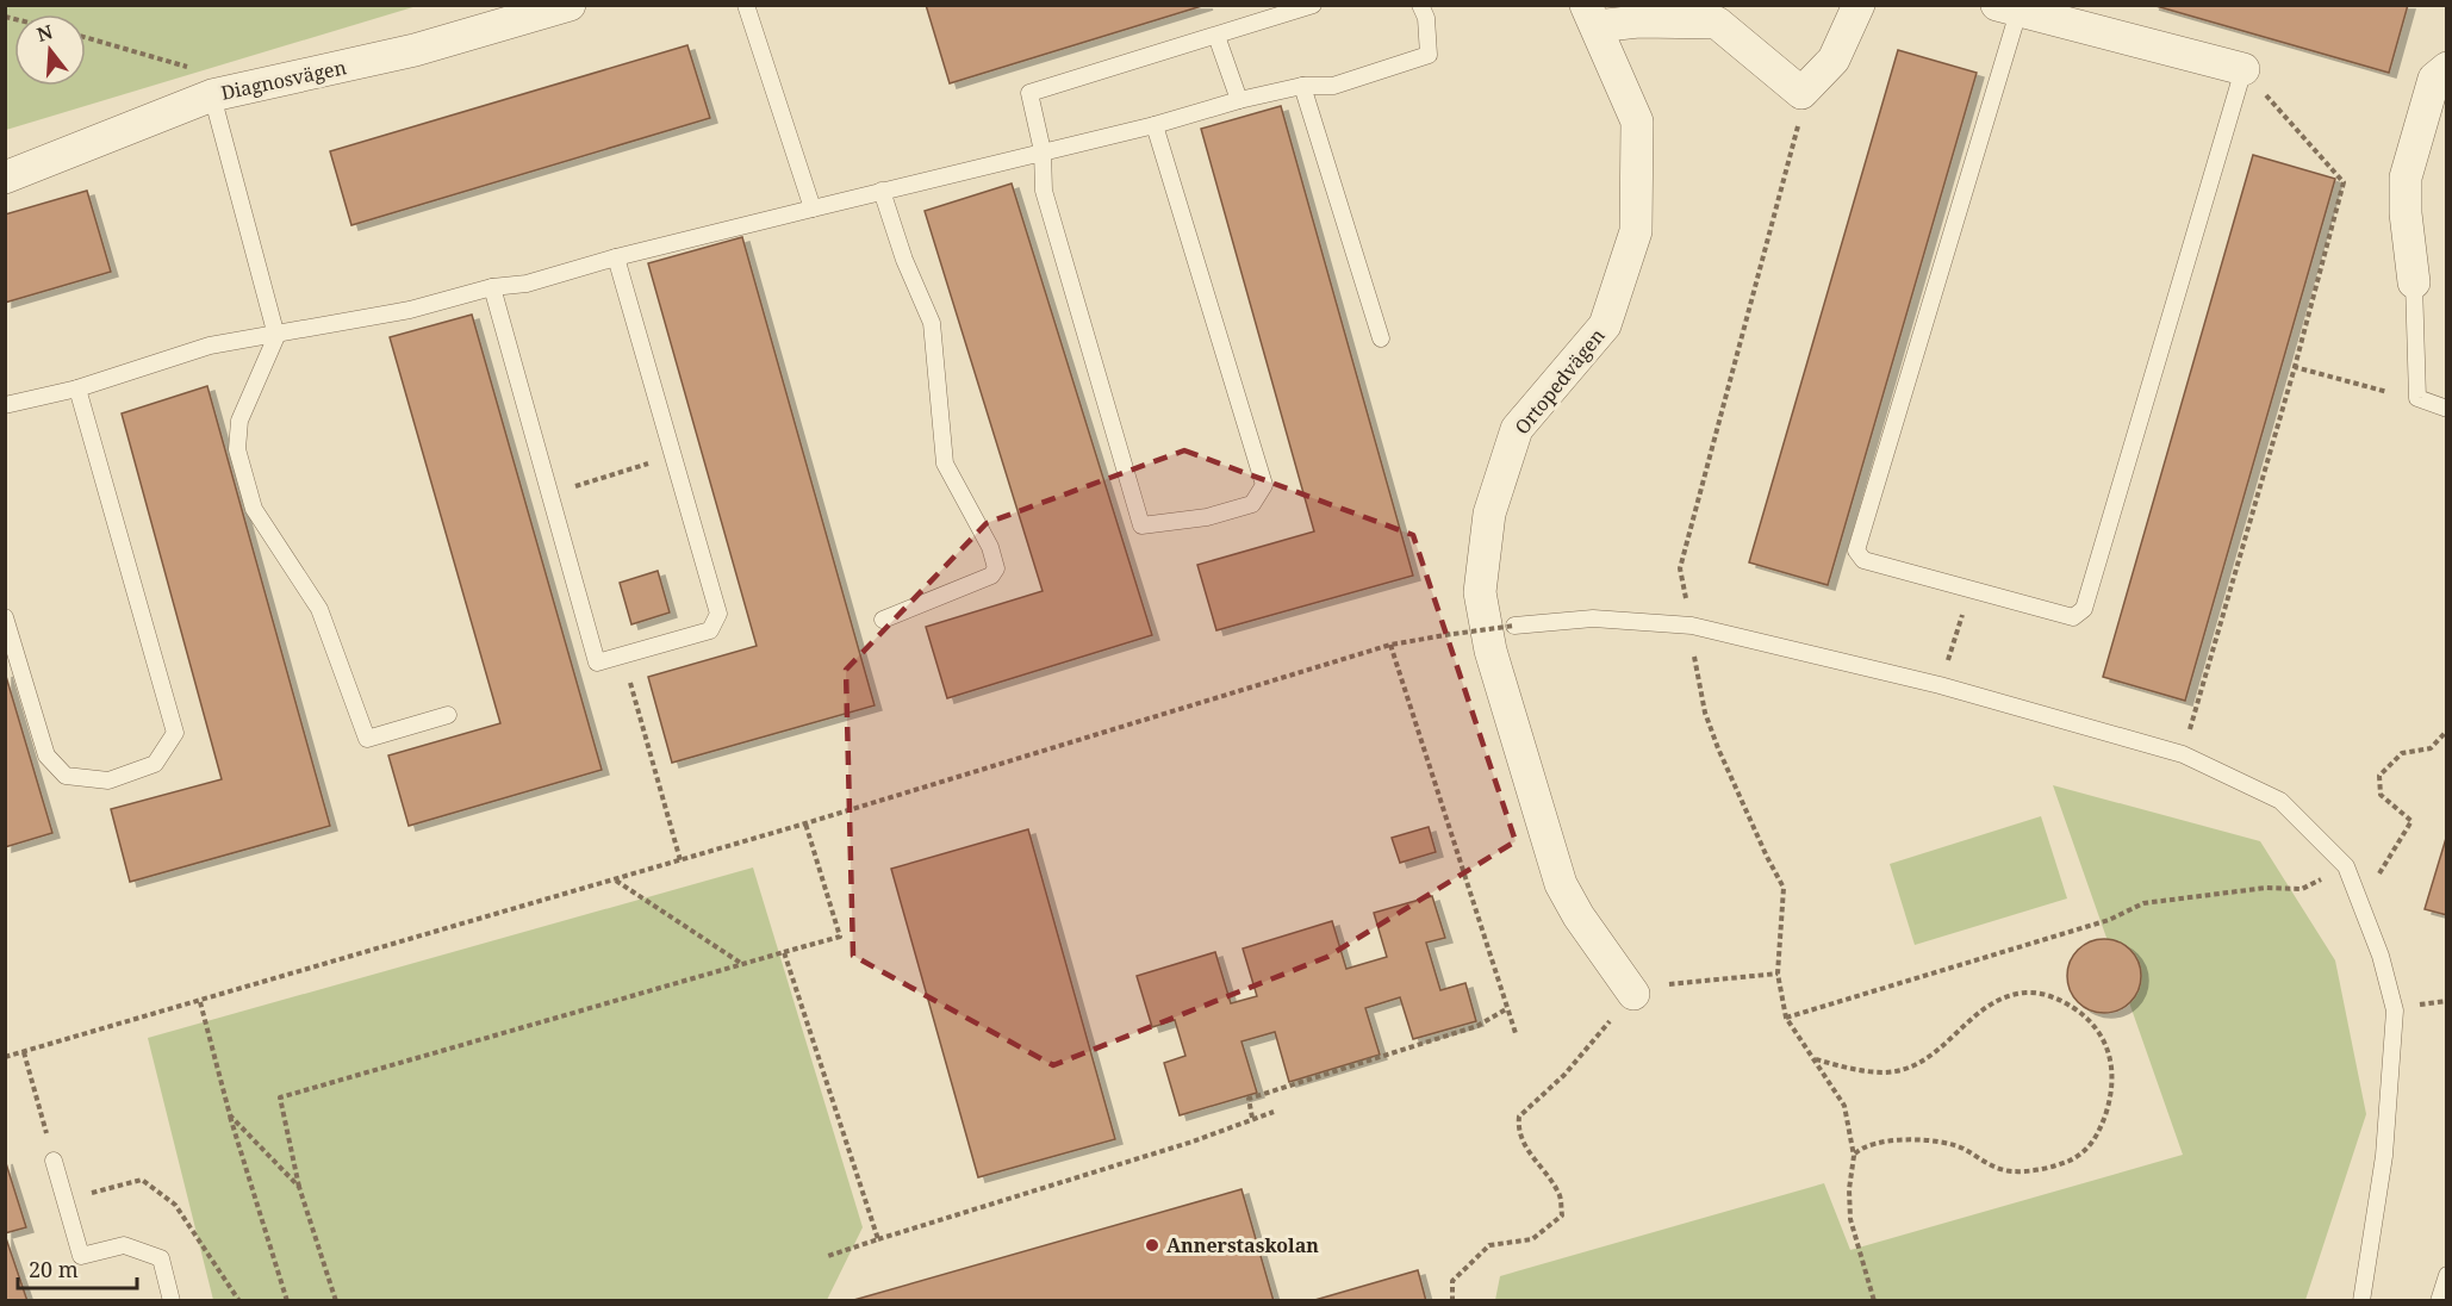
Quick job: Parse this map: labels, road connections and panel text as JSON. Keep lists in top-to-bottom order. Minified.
{"streets":{"street":["Diagnosvägen","Ortopedvägen"]},"places":["Annerstaskolan"],"scale_bar":"20 m","north":"top"}
